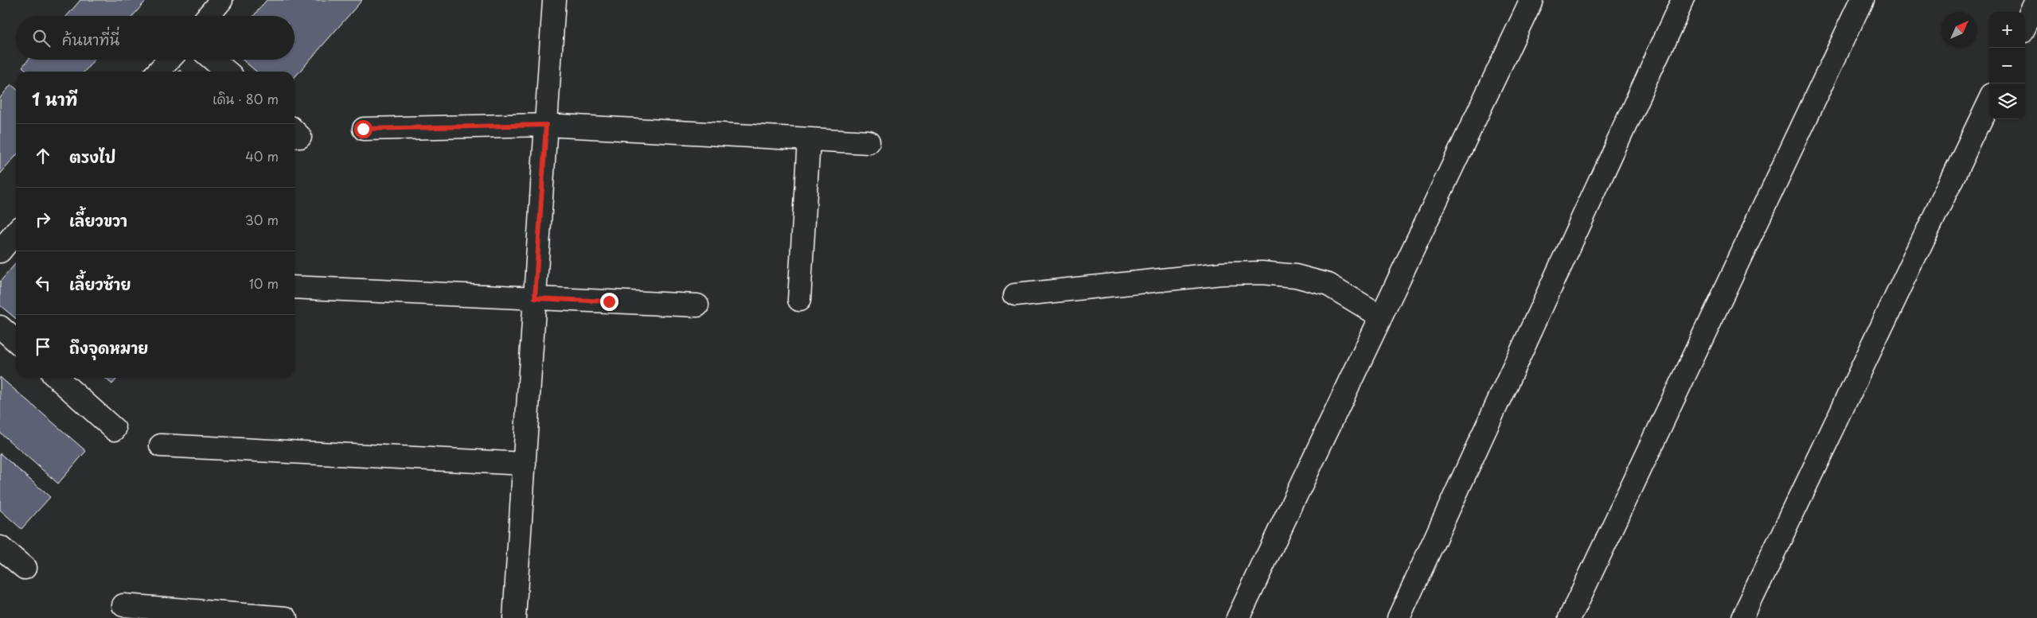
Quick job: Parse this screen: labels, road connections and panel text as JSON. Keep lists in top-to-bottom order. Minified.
{"north":"top right","page":{"map_buttons":["+","−"],"search":"ค้นหาที่นี่","heading":["1 นาที","เดิน · 80 m"],"list":[["ตรงไป","40 m"],["เลี้ยวขวา","30 m"],["เลี้ยวซ้าย","10 m"],"ถึงจุดหมาย"]}}
